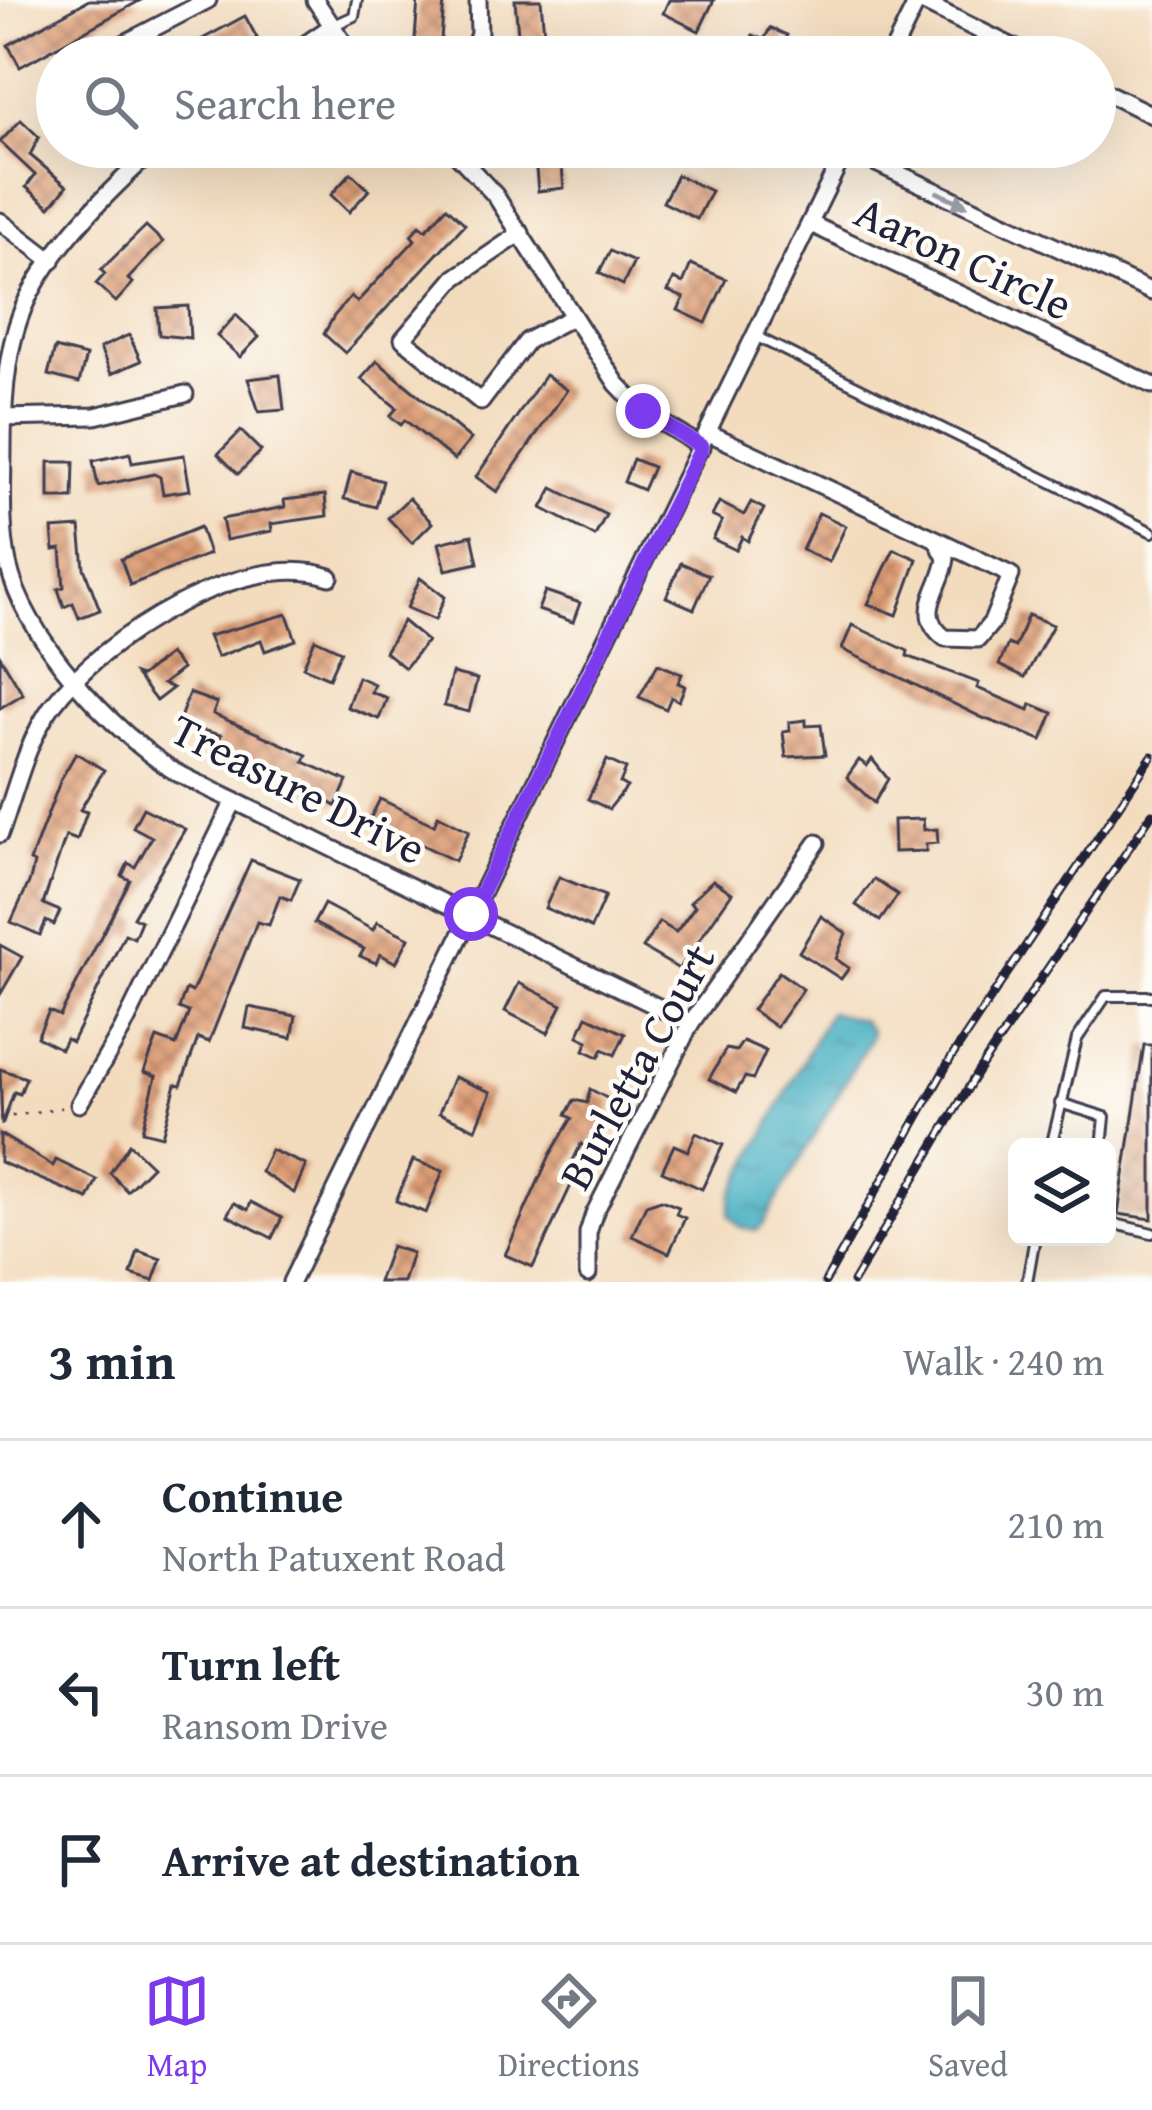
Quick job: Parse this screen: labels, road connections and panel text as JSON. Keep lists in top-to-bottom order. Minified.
{"streets":{"street":["Aaron Circle","Treasure Drive","Burletta Court"]},"crossings":[["Treasure Drive","Burletta Court"]],"page":{"search":"Search here","heading":["3 min","Walk · 240 m"],"list":[["Continue","North Patuxent Road","210 m"],["Turn left","Ransom Drive","30 m"],"Arrive at destination"],"nav":["Map","Directions","Saved"]}}
